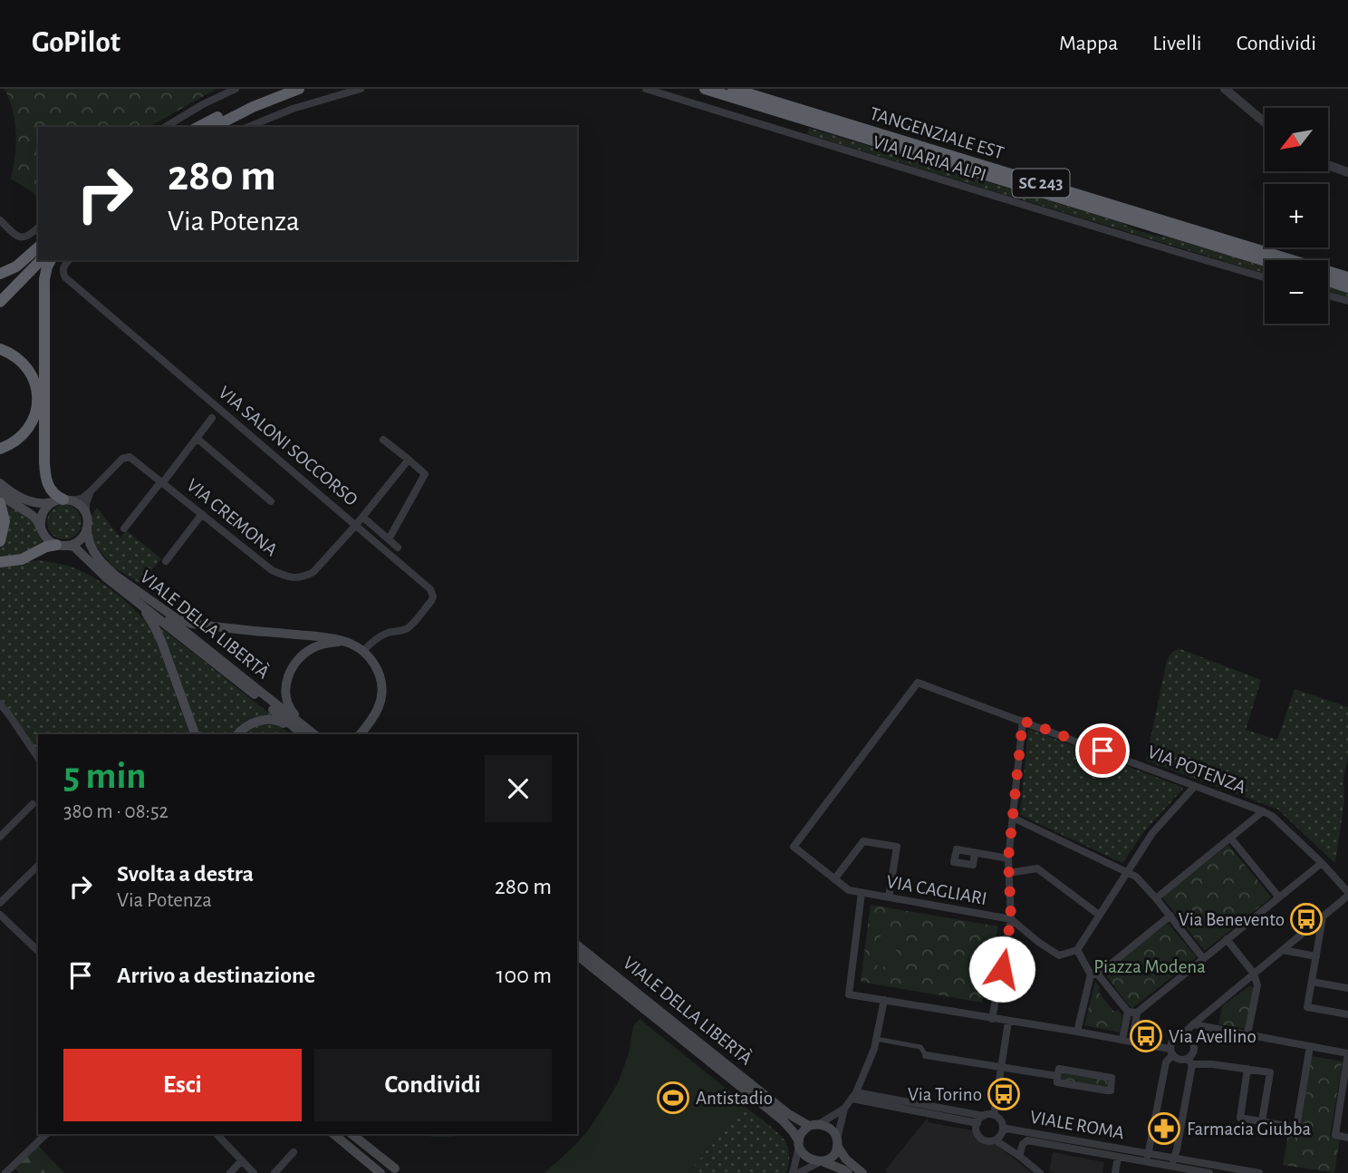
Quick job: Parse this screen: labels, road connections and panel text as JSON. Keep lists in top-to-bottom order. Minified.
{"streets":{"highway":["TANGENZIALE EST","SC 243"],"main road":["VIALE DELLA LIBERTÀ"],"street":["VIA ILARIA ALPI","VIA SALONI SOCCORSO","VIA CREMONA","VIA POTENZA","VIA CAGLIARI","VIALE ROMA"]},"crossings":[["VIA SALONI SOCCORSO","VIA CREMONA"],["VIA CREMONA","VIALE DELLA LIBERTÀ"],["VIA POTENZA","VIA CAGLIARI"]],"parks":["Piazza Modena"],"places":{"bus stop":["Via Benevento","Via Avellino","Via Torino"],"sports":["Antistadio"],"pharmacy":["Farmacia Giubba"]},"north":"bottom left","page":{"header":"GoPilot","nav":["Mappa","Livelli","Condividi"],"map_buttons":["+","−"],"turn":["280 m","Via Potenza"],"heading":["5 min","380 m · 08:52"],"list":[{"name":"Svolta a destra","note":"Via Potenza","value":"280 m"},{"name":"Arrivo a destinazione","value":"100 m"}],"buttons":["Esci","Condividi"]}}
